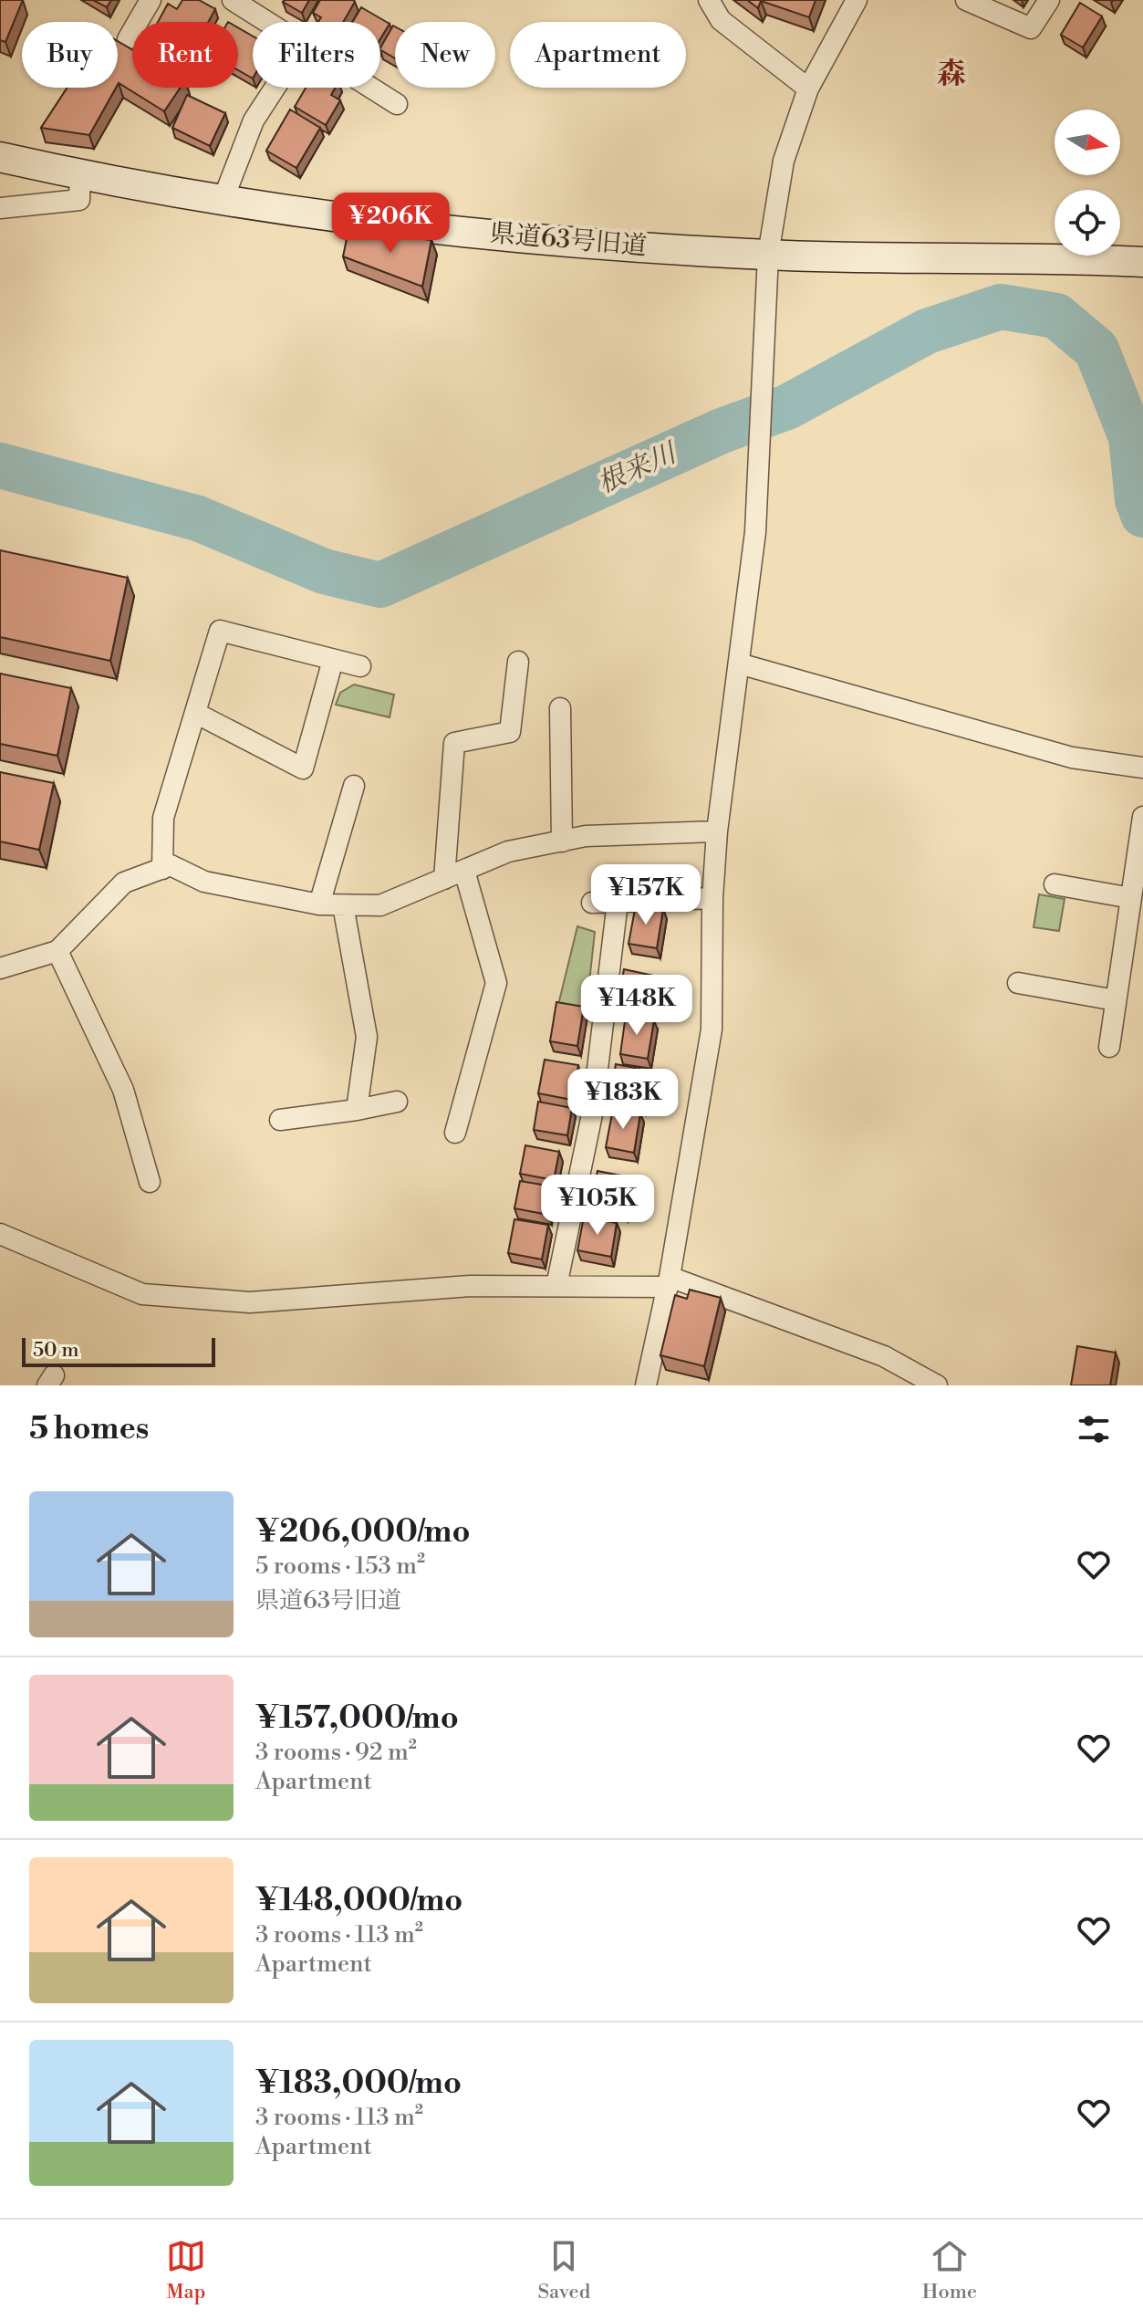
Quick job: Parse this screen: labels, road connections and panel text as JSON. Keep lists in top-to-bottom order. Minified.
{"streets":{"street":["県道63号旧道"]},"districts":["森"],"water":["根来川"],"scale_bar":"50 m","north":"right","page":{"chip":["Buy","Rent","Filters","New","Apartment"],"price":["¥206K","¥157K","¥148K","¥183K","¥105K"],"scale":"50 m","heading":"5 homes","list":[{"name":"¥206,000/mo","note":"5 rooms · 153 m² · 県道63号旧道"},{"name":"¥157,000/mo","note":"3 rooms · 92 m² · Apartment"},{"name":"¥148,000/mo","note":"3 rooms · 113 m² · Apartment"},{"name":"¥183,000/mo","note":"3 rooms · 113 m² · Apartment"}],"tabs":["Map","Saved","Home"]}}
